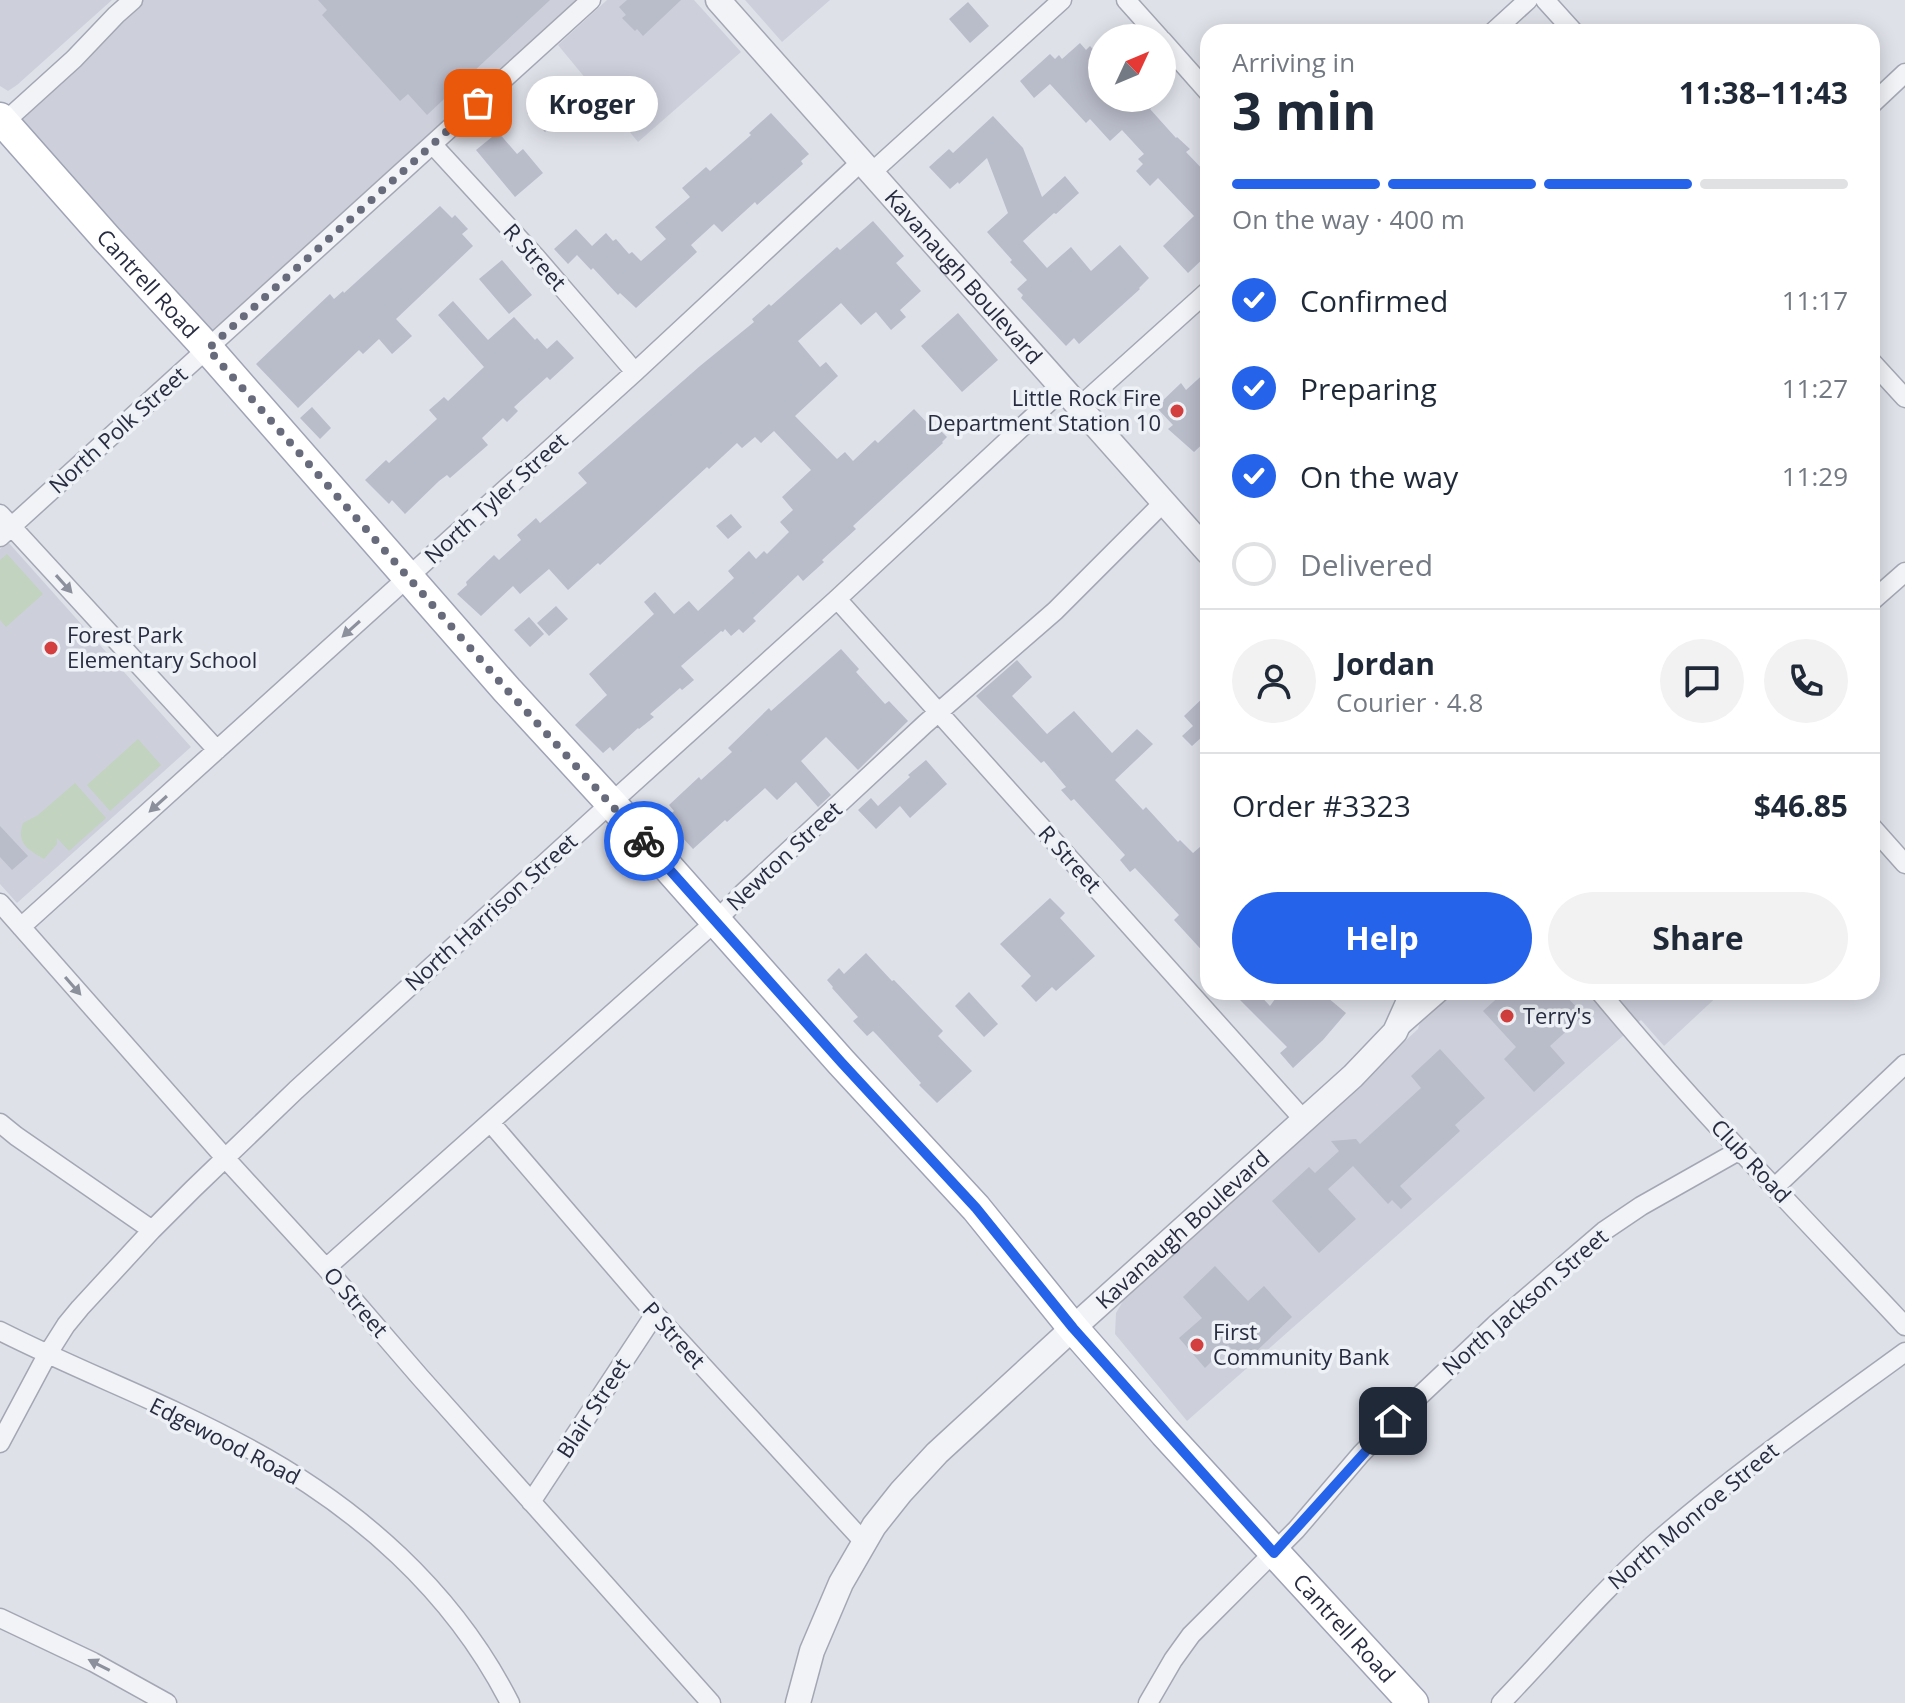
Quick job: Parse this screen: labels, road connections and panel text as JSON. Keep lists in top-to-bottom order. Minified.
{"streets":{"main road":["Cantrell Road"],"street":["R Street","Kavanaugh Boulevard","North Polk Street","North Tyler Street","Newton Street","North Harrison Street","Club Road","O Street","North Jackson Street","P Street","Blair Street","Edgewood Road","North Monroe Street"]},"crossings":[["R Street","Kavanaugh Boulevard"],["R Street","North Polk Street"],["R Street","North Tyler Street"],["R Street","Newton Street"],["R Street","North Harrison Street"],["Kavanaugh Boulevard","Cantrell Road"],["Kavanaugh Boulevard","North Tyler Street"],["Kavanaugh Boulevard","Newton Street"],["Kavanaugh Boulevard","North Harrison Street"],["Kavanaugh Boulevard","P Street"],["Cantrell Road","North Polk Street"],["Cantrell Road","North Tyler Street"],["Cantrell Road","Newton Street"],["Cantrell Road","North Harrison Street"],["Cantrell Road","North Jackson Street"],["North Tyler Street","O Street"],["Newton Street","O Street"],["Newton Street","P Street"],["North Harrison Street","O Street"],["North Harrison Street","Edgewood Road"],["Club Road","North Jackson Street"],["O Street","Blair Street"],["P Street","Blair Street"]],"one_way":["North Tyler Street"],"places":["Kroger","Little Rock Fire Department Station 10","Forest Park Elementary School","Terry's","First Community Bank"],"north":"top right","page":{"heading":["3 min","Arriving in","11:38–11:43"],"panel":["Jordan","Courier · 4.8","Order #3323","$46.85"],"bubble":"Kroger","bar":"On the way · 400 m","list":[["Confirmed","11:17"],["Preparing","11:27"],["On the way","11:29"],"Delivered"],"buttons":["Help","Share"]}}
